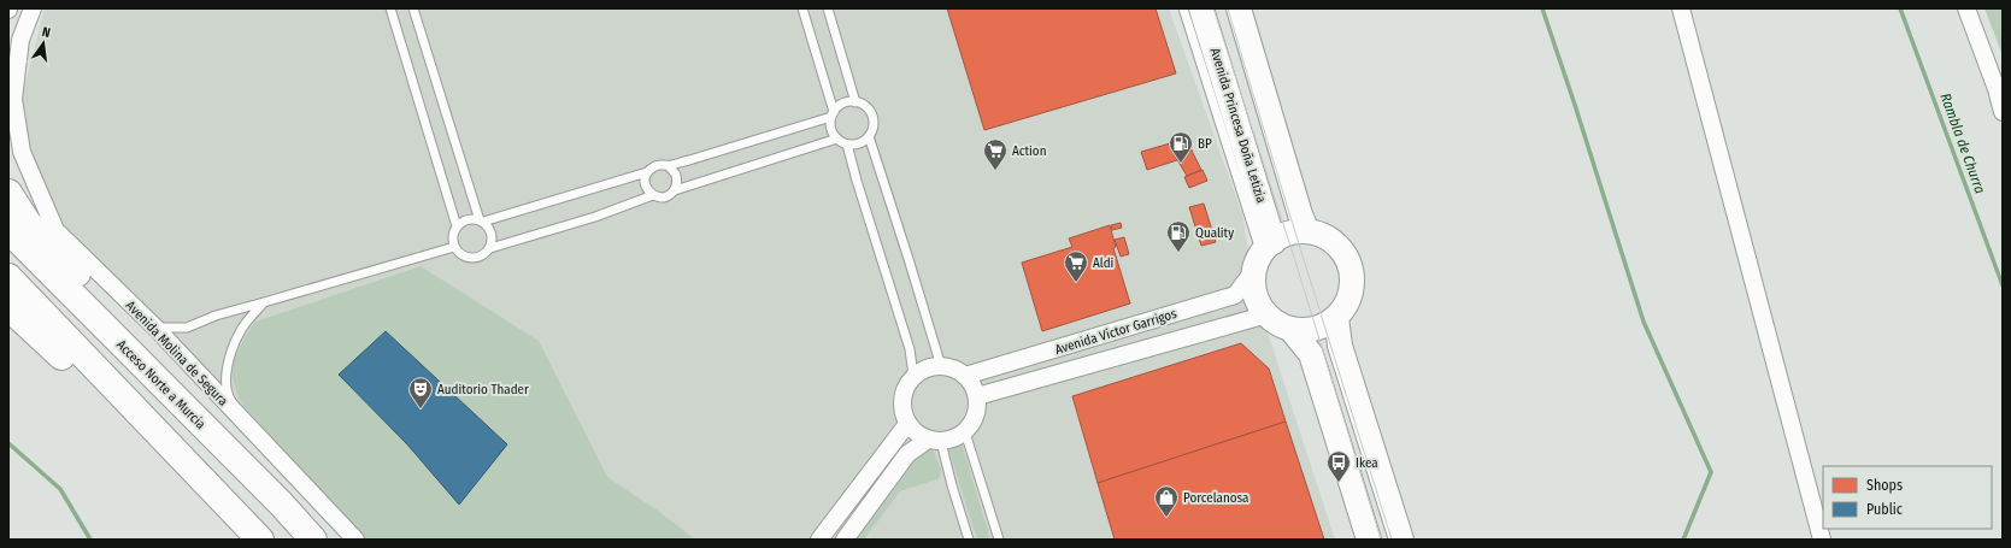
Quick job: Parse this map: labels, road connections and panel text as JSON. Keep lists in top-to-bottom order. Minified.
{"streets":{"highway":["Acceso Norte a Murcia"],"street":["Avenida Princesa Doña Letizia","Avenida Víctor Garrigos","Avenida Molina de Segura"]},"crossings":[["Avenida Princesa Doña Letizia","Avenida Víctor Garrigos"]],"water":["Rambla de Churra"],"places":{"fuel station":["BP","Quality"],"supermarket":["Action","Aldi"],"theatre":["Auditorio Thader"],"bus stop":["Ikea"],"shop":["Porcelanosa"]},"legend":["Shops","Public"],"north":"top"}
